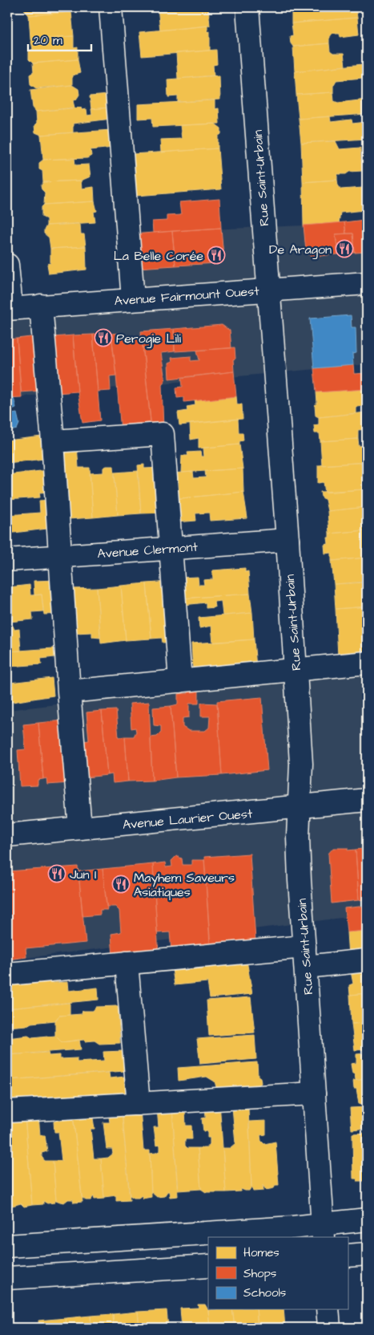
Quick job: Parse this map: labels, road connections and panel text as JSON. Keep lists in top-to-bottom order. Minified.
{"streets":{"main road":["Rue Saint-Urbain","Avenue Fairmount Ouest","Avenue Clermont","Avenue Laurier Ouest"]},"crossings":[["Rue Saint-Urbain","Avenue Fairmount Ouest"],["Rue Saint-Urbain","Avenue Clermont"],["Rue Saint-Urbain","Avenue Laurier Ouest"]],"places":{"restaurant":["De Aragon","La Belle Corée","Perogie Lili","Jun I","Mayhem Saveurs Asiatiques"]},"legend":["Homes","Shops","Schools"],"scale_bar":"20 m"}
